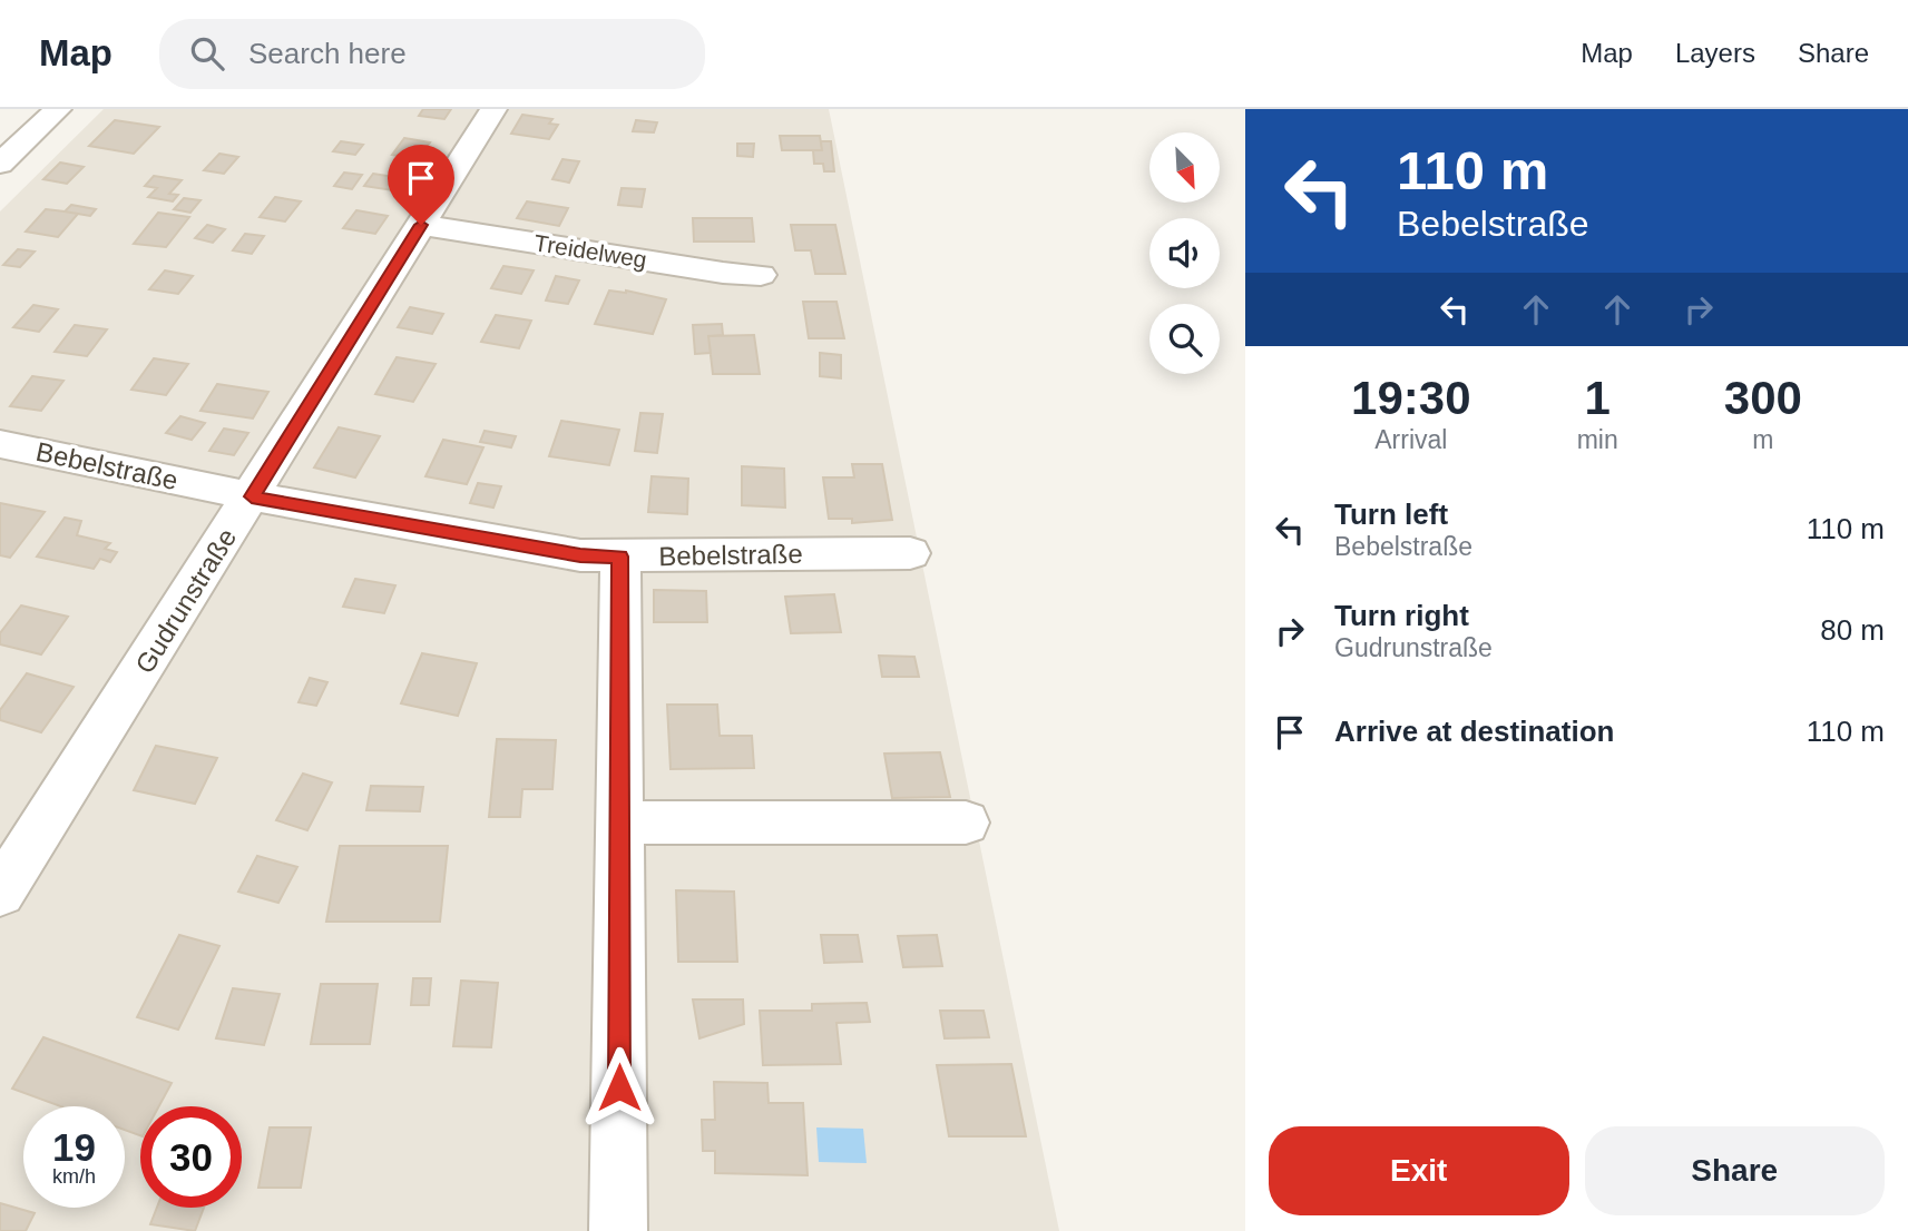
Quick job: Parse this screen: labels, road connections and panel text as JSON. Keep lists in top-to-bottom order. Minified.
{"streets":{"street":["Treidelweg","Bebelstraße","Gudrunstraße"]},"crossings":[["Treidelweg","Gudrunstraße"],["Bebelstraße","Gudrunstraße"]],"north":"bottom right","page":{"header":"Map","search":"Search here","nav":["Map","Layers","Share"],"turn":["110 m","Bebelstraße"],"eta":["19:30","Arrival","1","min","300","m"],"list":[{"name":"Turn left","note":"Bebelstraße","value":"110 m"},{"name":"Turn right","note":"Gudrunstraße","value":"80 m"},{"name":"Arrive at destination","value":"110 m"}],"speed":"19 km/h","limit":"30","buttons":["Exit","Share"]}}
